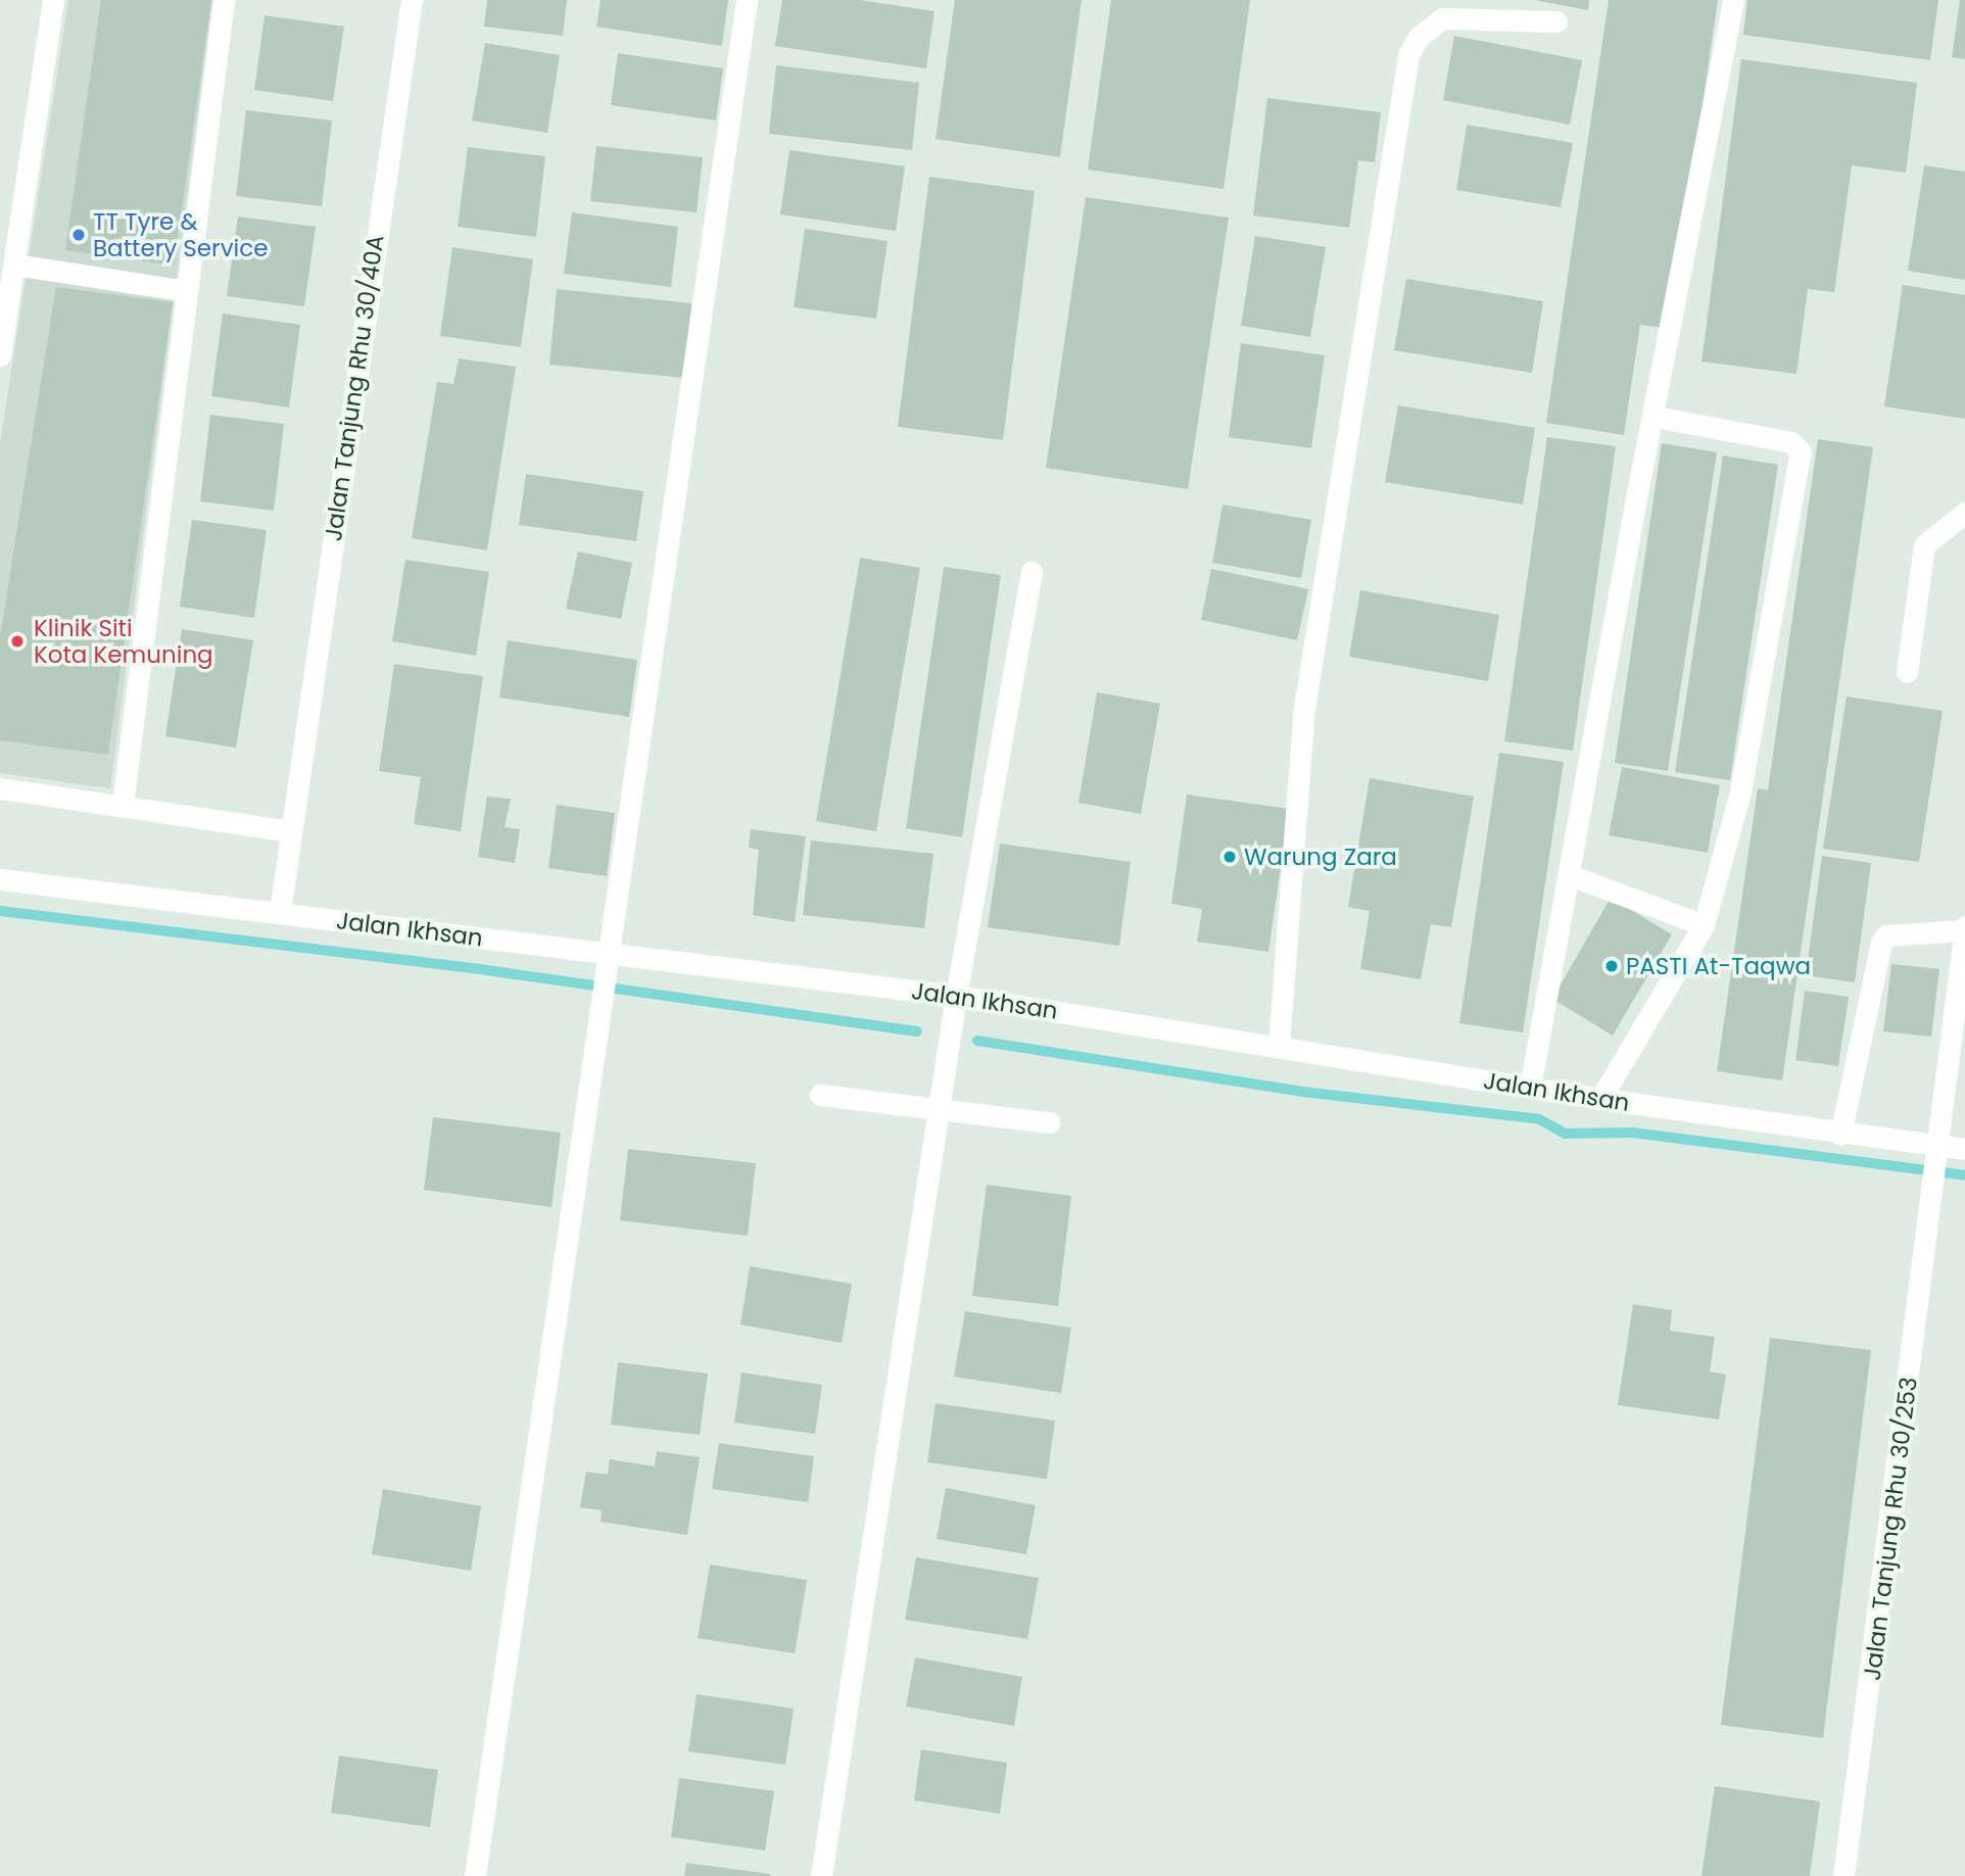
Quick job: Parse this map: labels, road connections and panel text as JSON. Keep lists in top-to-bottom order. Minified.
{"streets":{"street":["Jalan Tanjung Rhu 30/40A","Jalan Ikhsan","Jalan Tanjung Rhu 30/253"]},"crossings":[["Jalan Tanjung Rhu 30/40A","Jalan Ikhsan"],["Jalan Ikhsan","Jalan Tanjung Rhu 30/253"]],"places":["TT Tyre & Battery Service","Klinik Siti Kota Kemuning","Warung Zara","PASTI At-Taqwa"]}
